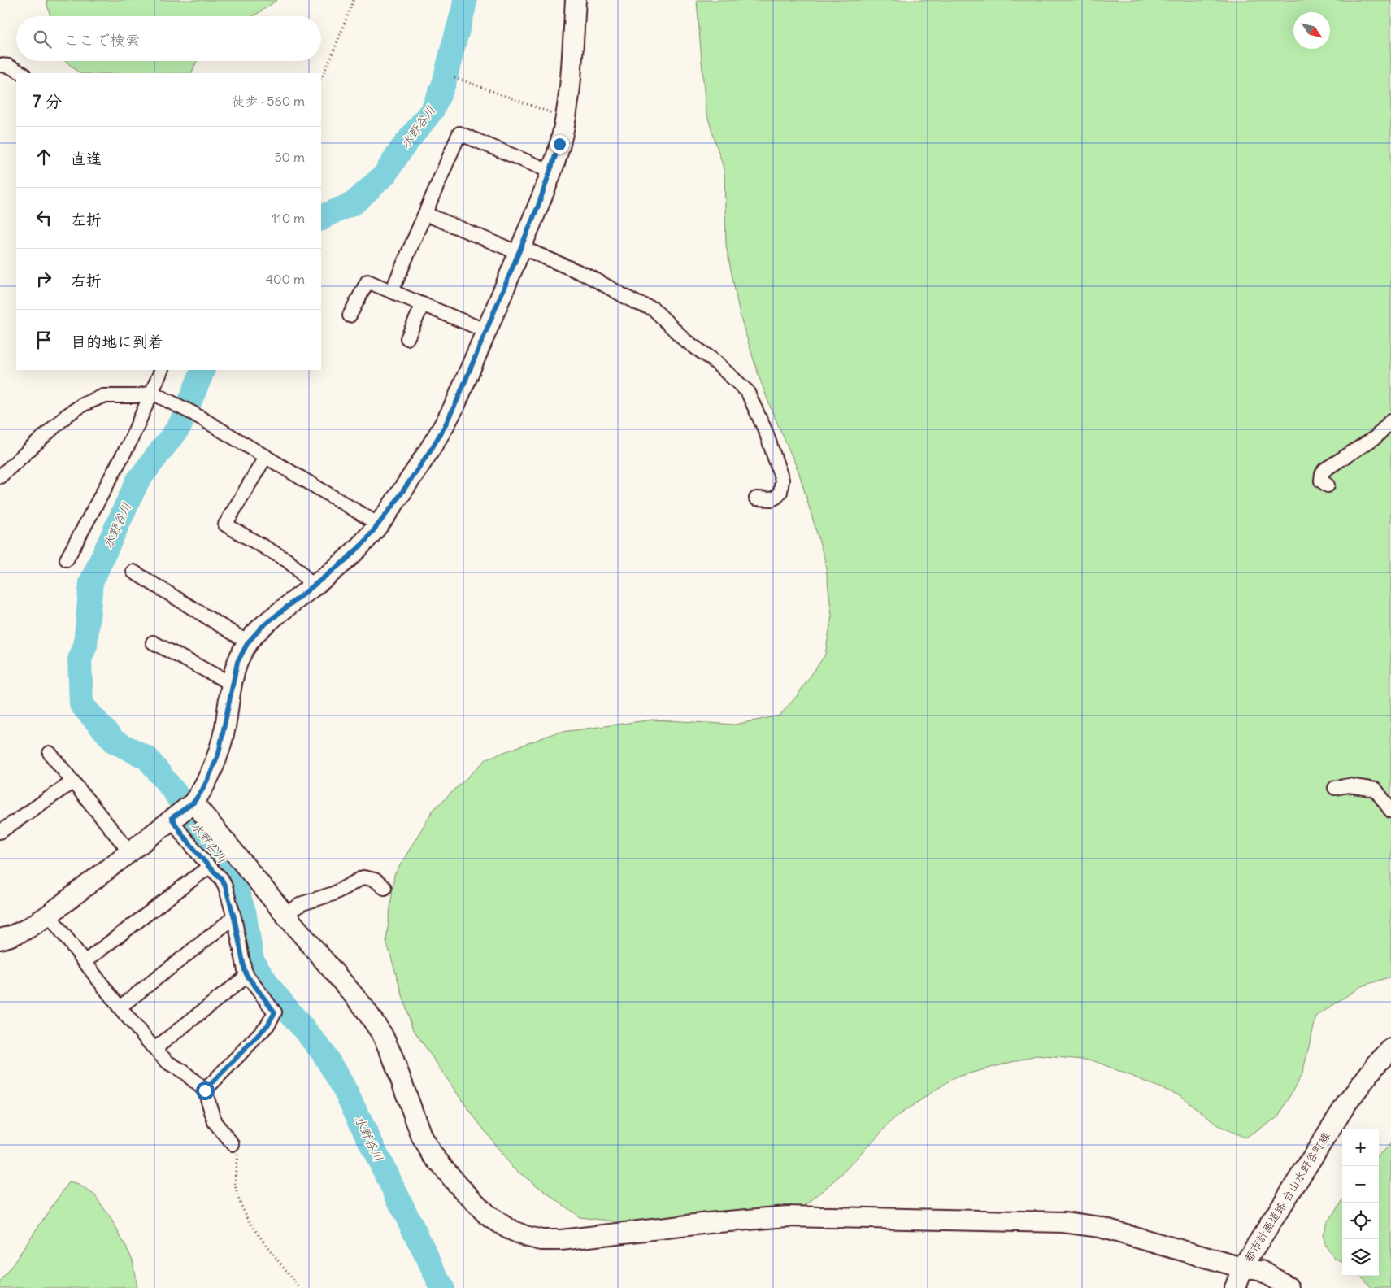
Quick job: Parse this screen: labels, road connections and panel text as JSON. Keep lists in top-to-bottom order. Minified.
{"streets":{"street":["都市計画道路 台山水野谷町線"]},"water":["水野谷川"],"north":"bottom right","page":{"search":"ここで検索","heading":["7 分","徒歩 · 560 m"],"list":[["直進","50 m"],["左折","110 m"],["右折","400 m"],"目的地に到着"],"map_buttons":["+","−"]}}
